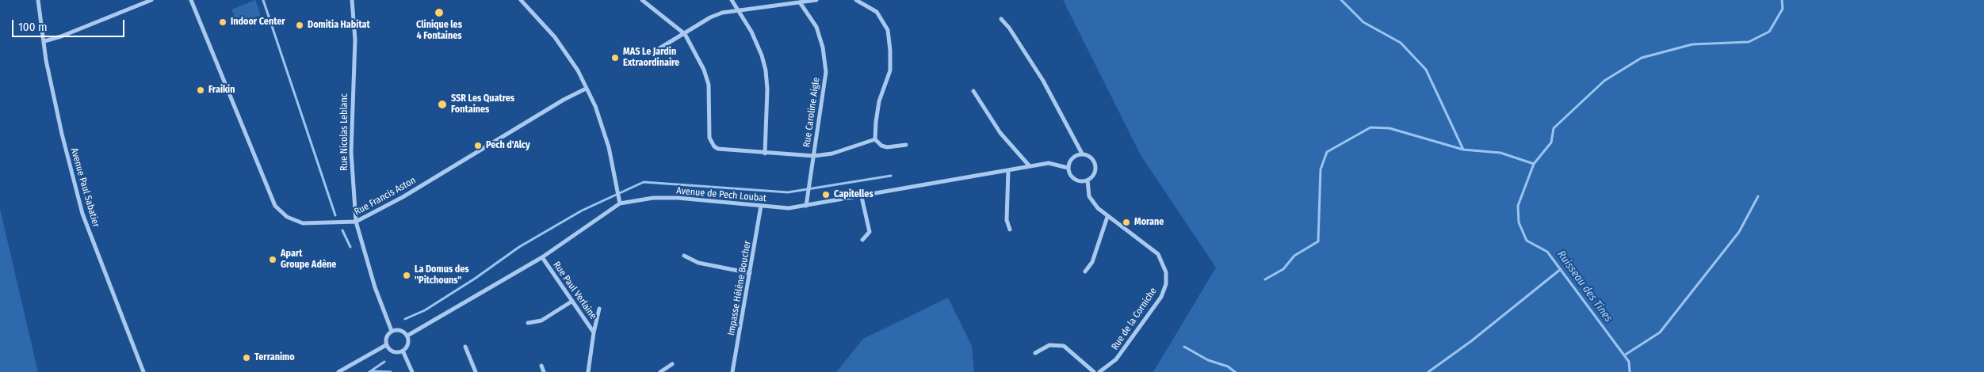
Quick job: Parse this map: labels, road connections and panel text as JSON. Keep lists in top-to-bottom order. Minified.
{"streets":{"street":["Rue Caroline Aigle","Rue Nicolas Leblanc","Avenue Paul Sabatier","Avenue de Pech Loubat","Rue Francis Aston","Impasse Hélène Boucher","Rue Paul Verlaine","Rue de la Corniche"]},"crossings":[["Rue Caroline Aigle","Avenue de Pech Loubat"],["Rue Nicolas Leblanc","Avenue de Pech Loubat"],["Rue Nicolas Leblanc","Rue Francis Aston"],["Avenue de Pech Loubat","Impasse Hélène Boucher"],["Avenue de Pech Loubat","Rue Paul Verlaine"],["Avenue de Pech Loubat","Rue de la Corniche"]],"water":["Ruisseau des Tines"],"places":["Clinique les 4 Fontaines","Indoor Center","Domitia Habitat","MAS Le Jardin Extraordinaire","Fraikin","SSR Les Quatres Fontaines","Pech d'Alcy","Capitelles","Morane","Apart Groupe Adène","La Domus des \"Pitchouns\"","Terranimo"],"scale_bar":"100 m"}
